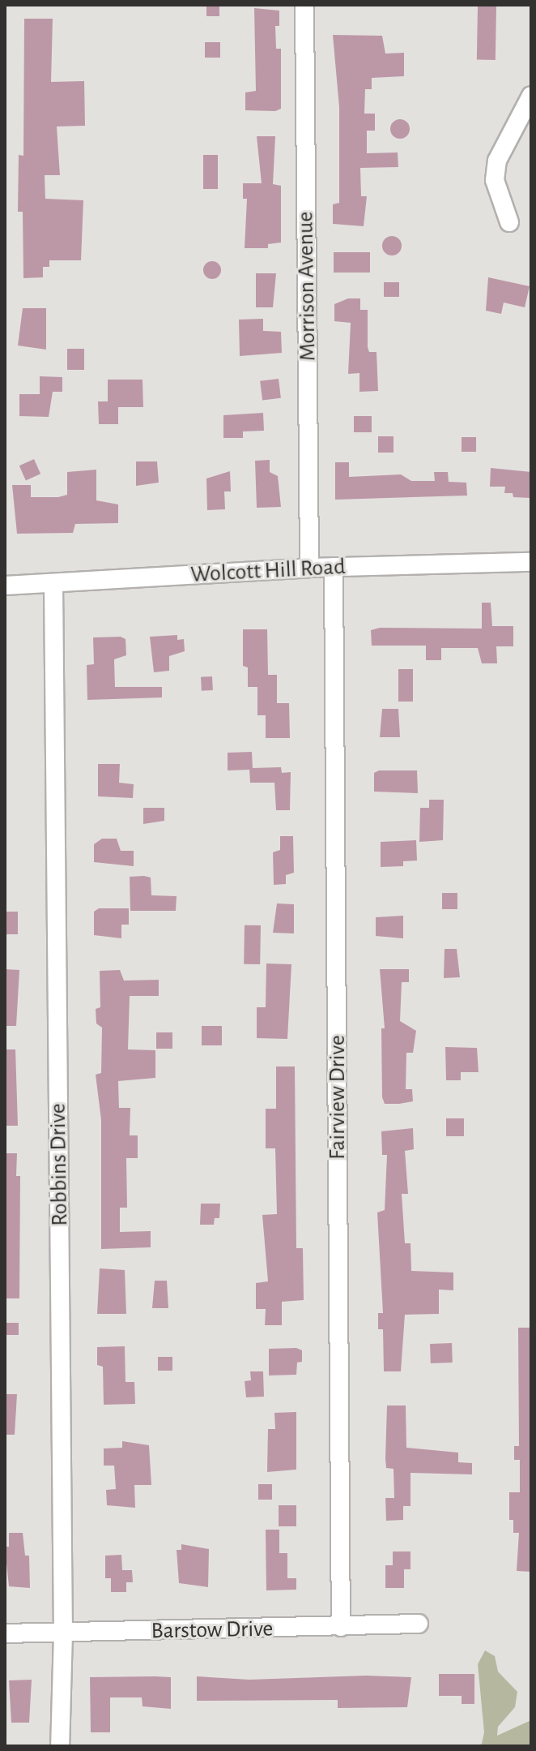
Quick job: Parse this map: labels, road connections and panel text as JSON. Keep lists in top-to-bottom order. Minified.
{"streets":{"street":["Morrison Avenue","Wolcott Hill Road","Fairview Drive","Robbins Drive","Barstow Drive"]},"crossings":[["Morrison Avenue","Wolcott Hill Road"],["Wolcott Hill Road","Fairview Drive"],["Wolcott Hill Road","Robbins Drive"],["Fairview Drive","Barstow Drive"],["Robbins Drive","Barstow Drive"]]}
